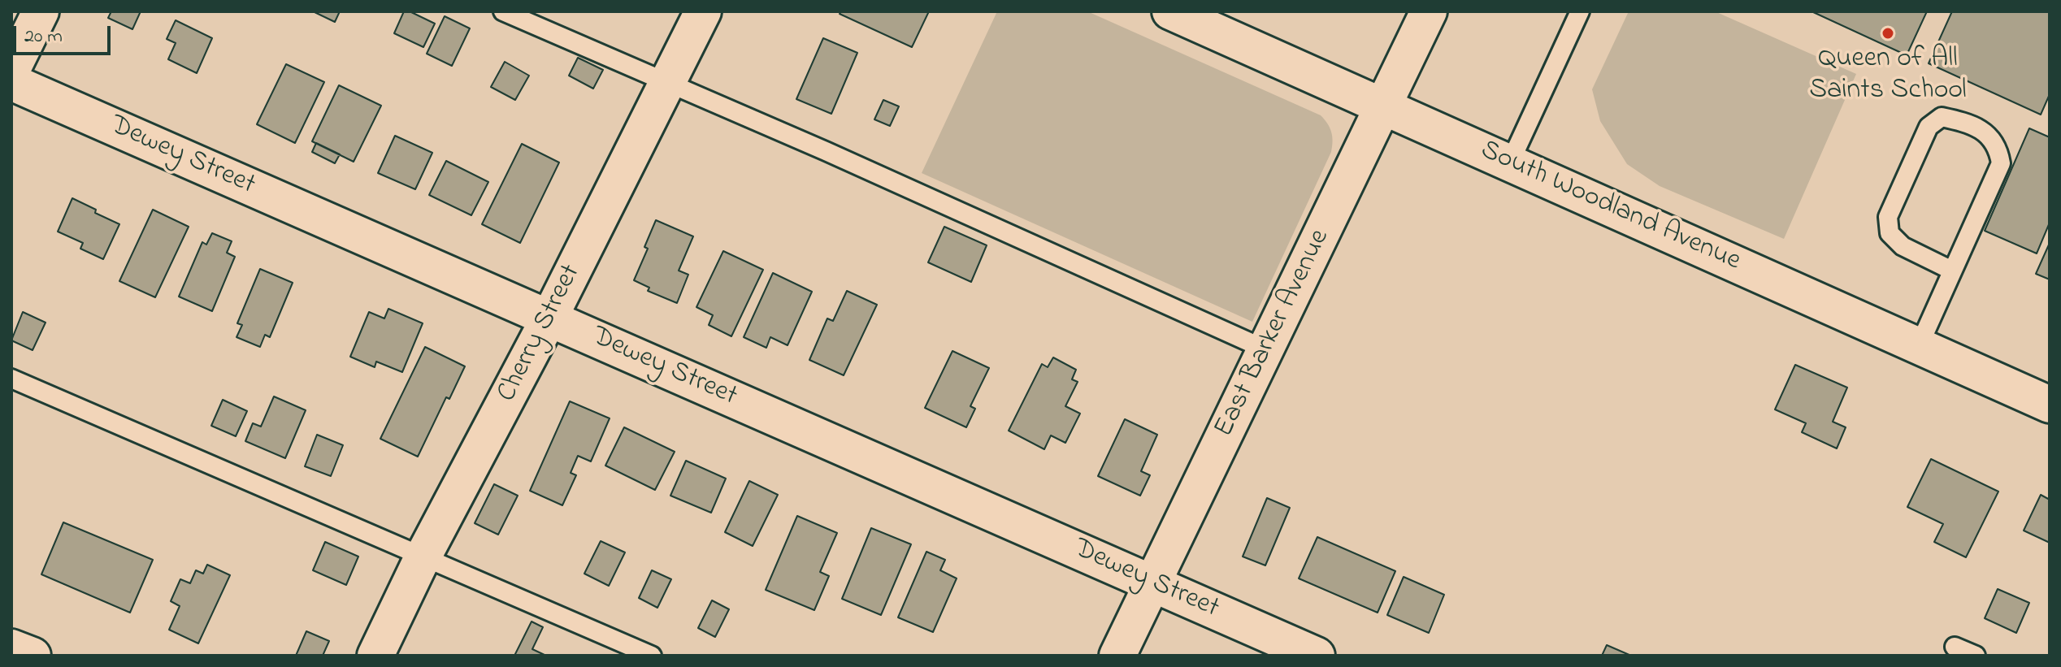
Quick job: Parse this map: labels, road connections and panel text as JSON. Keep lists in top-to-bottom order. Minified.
{"streets":{"street":["Dewey Street","South Woodland Avenue","Cherry Street","East Barker Avenue"]},"crossings":[["Dewey Street","Cherry Street"],["Dewey Street","East Barker Avenue"],["South Woodland Avenue","East Barker Avenue"]],"places":["Queen of All Saints School"],"scale_bar":"20 m"}
